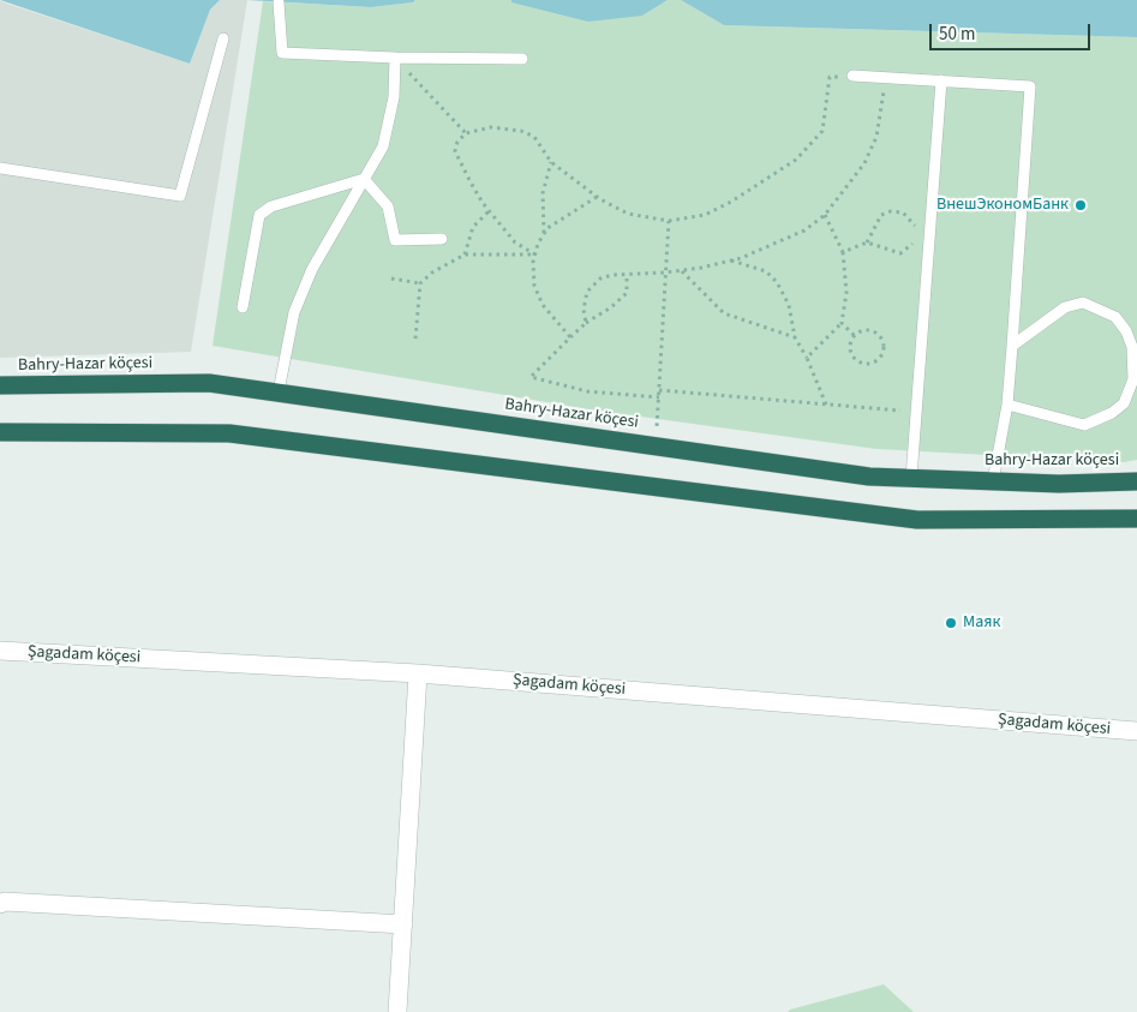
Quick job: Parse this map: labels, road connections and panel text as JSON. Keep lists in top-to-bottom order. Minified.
{"streets":{"highway":["Bahry-Hazar köçesi"],"street":["Şagadam köçesi"]},"places":["ВнешЭкономБанк","Маяк"],"scale_bar":"50 m"}
